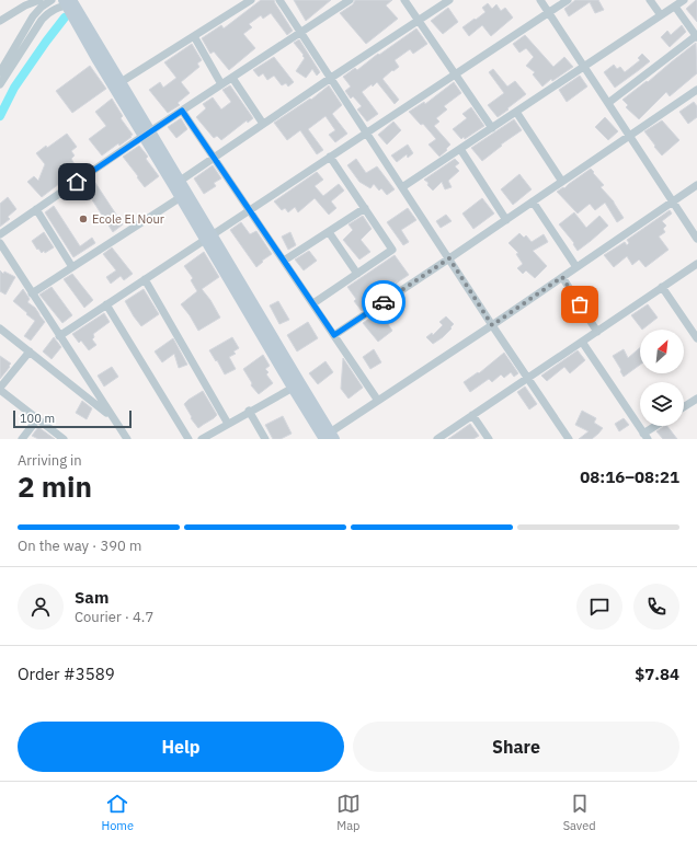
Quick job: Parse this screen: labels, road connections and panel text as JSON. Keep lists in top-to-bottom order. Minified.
{"places":["Ecole El Nour"],"scale_bar":"100 m","north":"top right","page":{"scale":"100 m","heading":["2 min","Arriving in","08:16–08:21"],"panel":["Sam","Courier · 4.7","Order #3589","$7.84"],"bar":"On the way · 390 m","buttons":["Help","Share"],"tabs":["Home","Map","Saved"]}}
